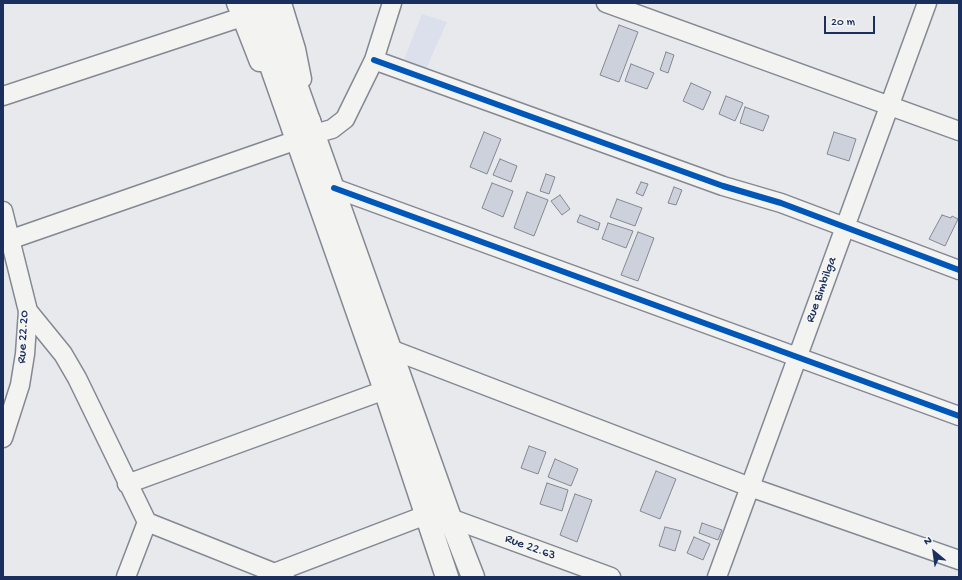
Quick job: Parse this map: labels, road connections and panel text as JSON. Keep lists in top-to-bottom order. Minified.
{"streets":{"street":["Rue Bimbilga","Rue 22.20","Rue 22.63"]},"scale_bar":"20 m","north":"top left"}
